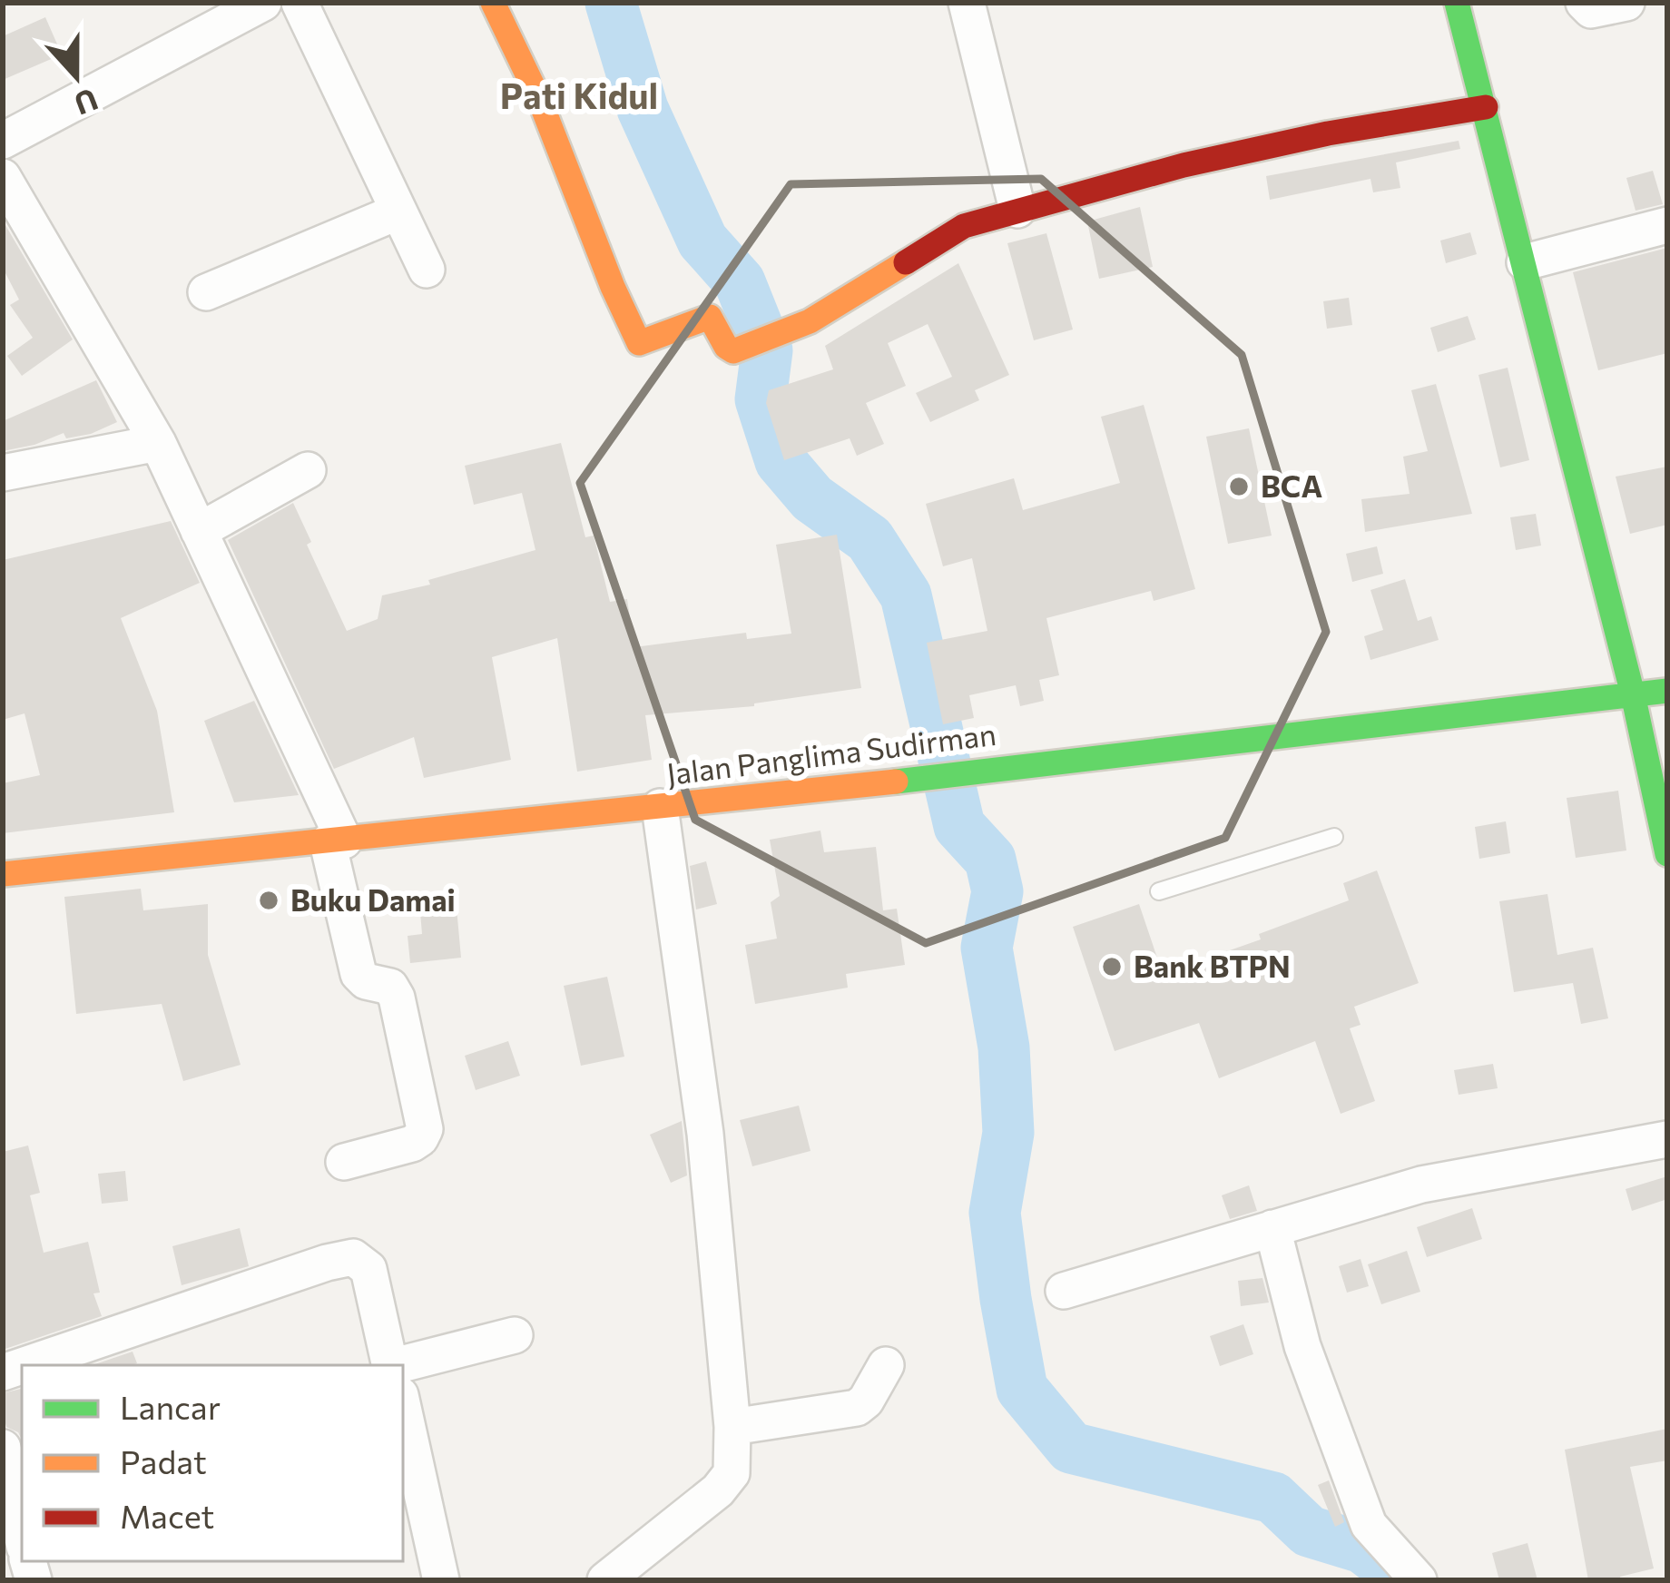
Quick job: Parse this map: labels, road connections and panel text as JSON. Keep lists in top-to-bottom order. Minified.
{"streets":{"street":["Jalan Panglima Sudirman"]},"districts":["Pati Kidul"],"places":["BCA","Buku Damai","Bank BTPN"],"legend":["Lancar","Padat","Macet"],"north":"bottom"}
